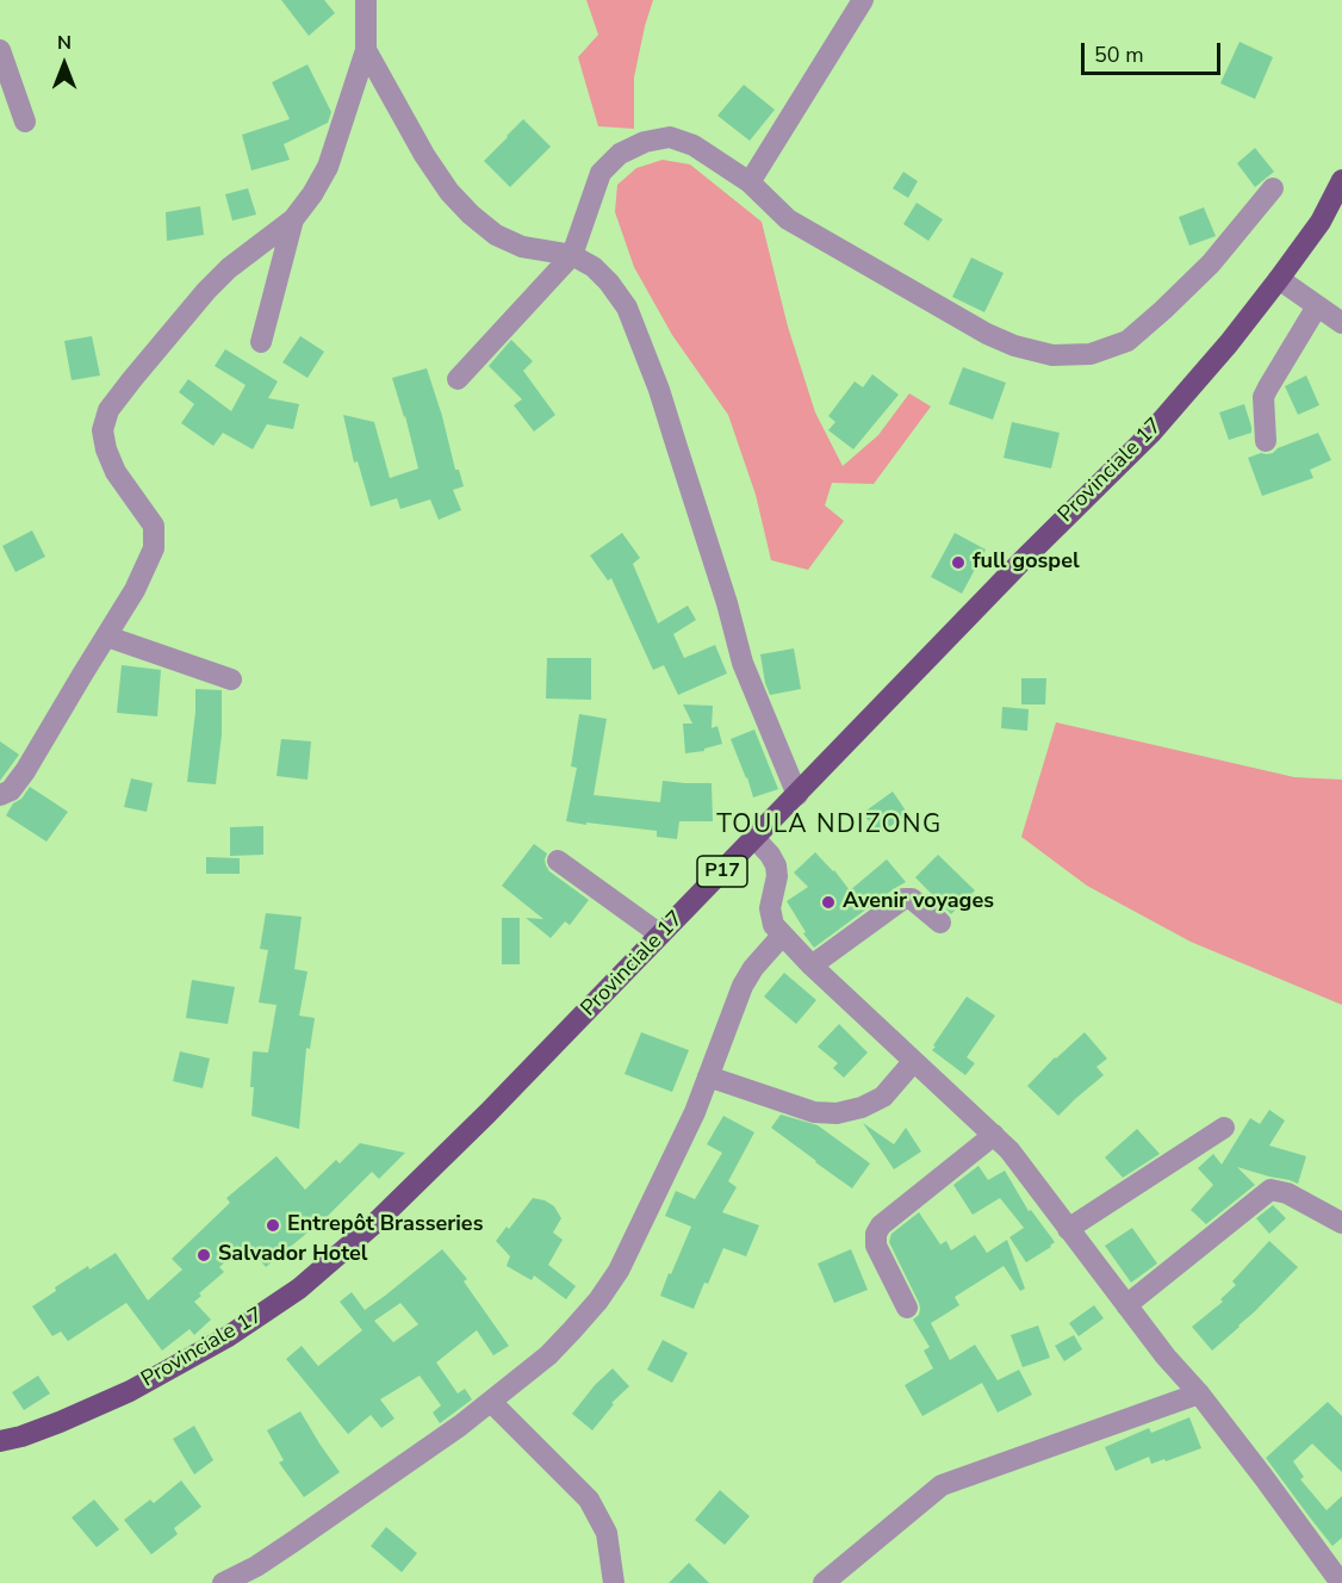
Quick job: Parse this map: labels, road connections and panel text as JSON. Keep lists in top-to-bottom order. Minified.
{"streets":{"main road":["Provinciale 17","P17"]},"districts":["TOULA NDIZONG"],"places":["full gospel","Avenir voyages","Entrepôt Brasseries","Salvador Hotel"],"scale_bar":"50 m","north":"top"}
